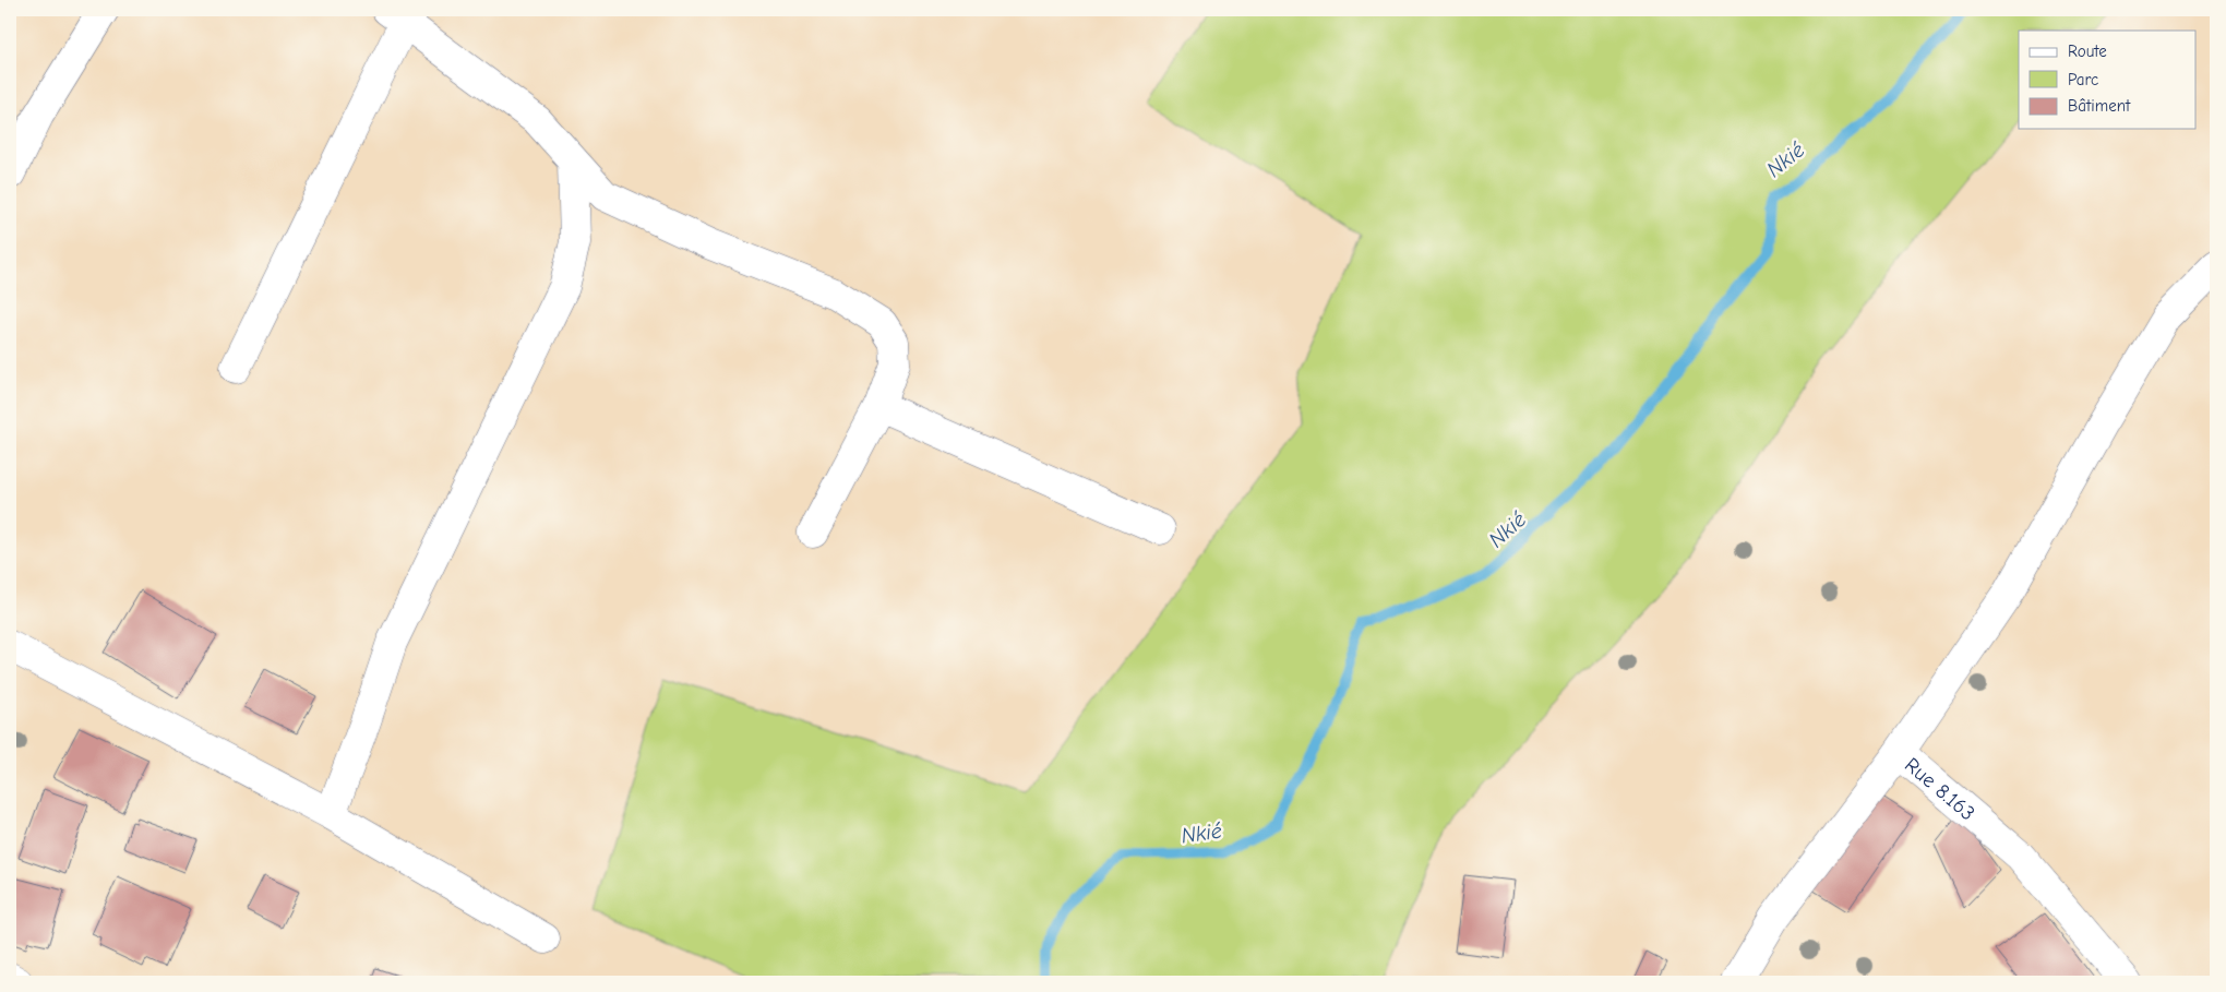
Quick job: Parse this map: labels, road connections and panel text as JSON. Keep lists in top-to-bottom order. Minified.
{"streets":{"street":["Rue 8.163"]},"water":["Nkié"],"legend":["Route","Parc","Bâtiment"]}
